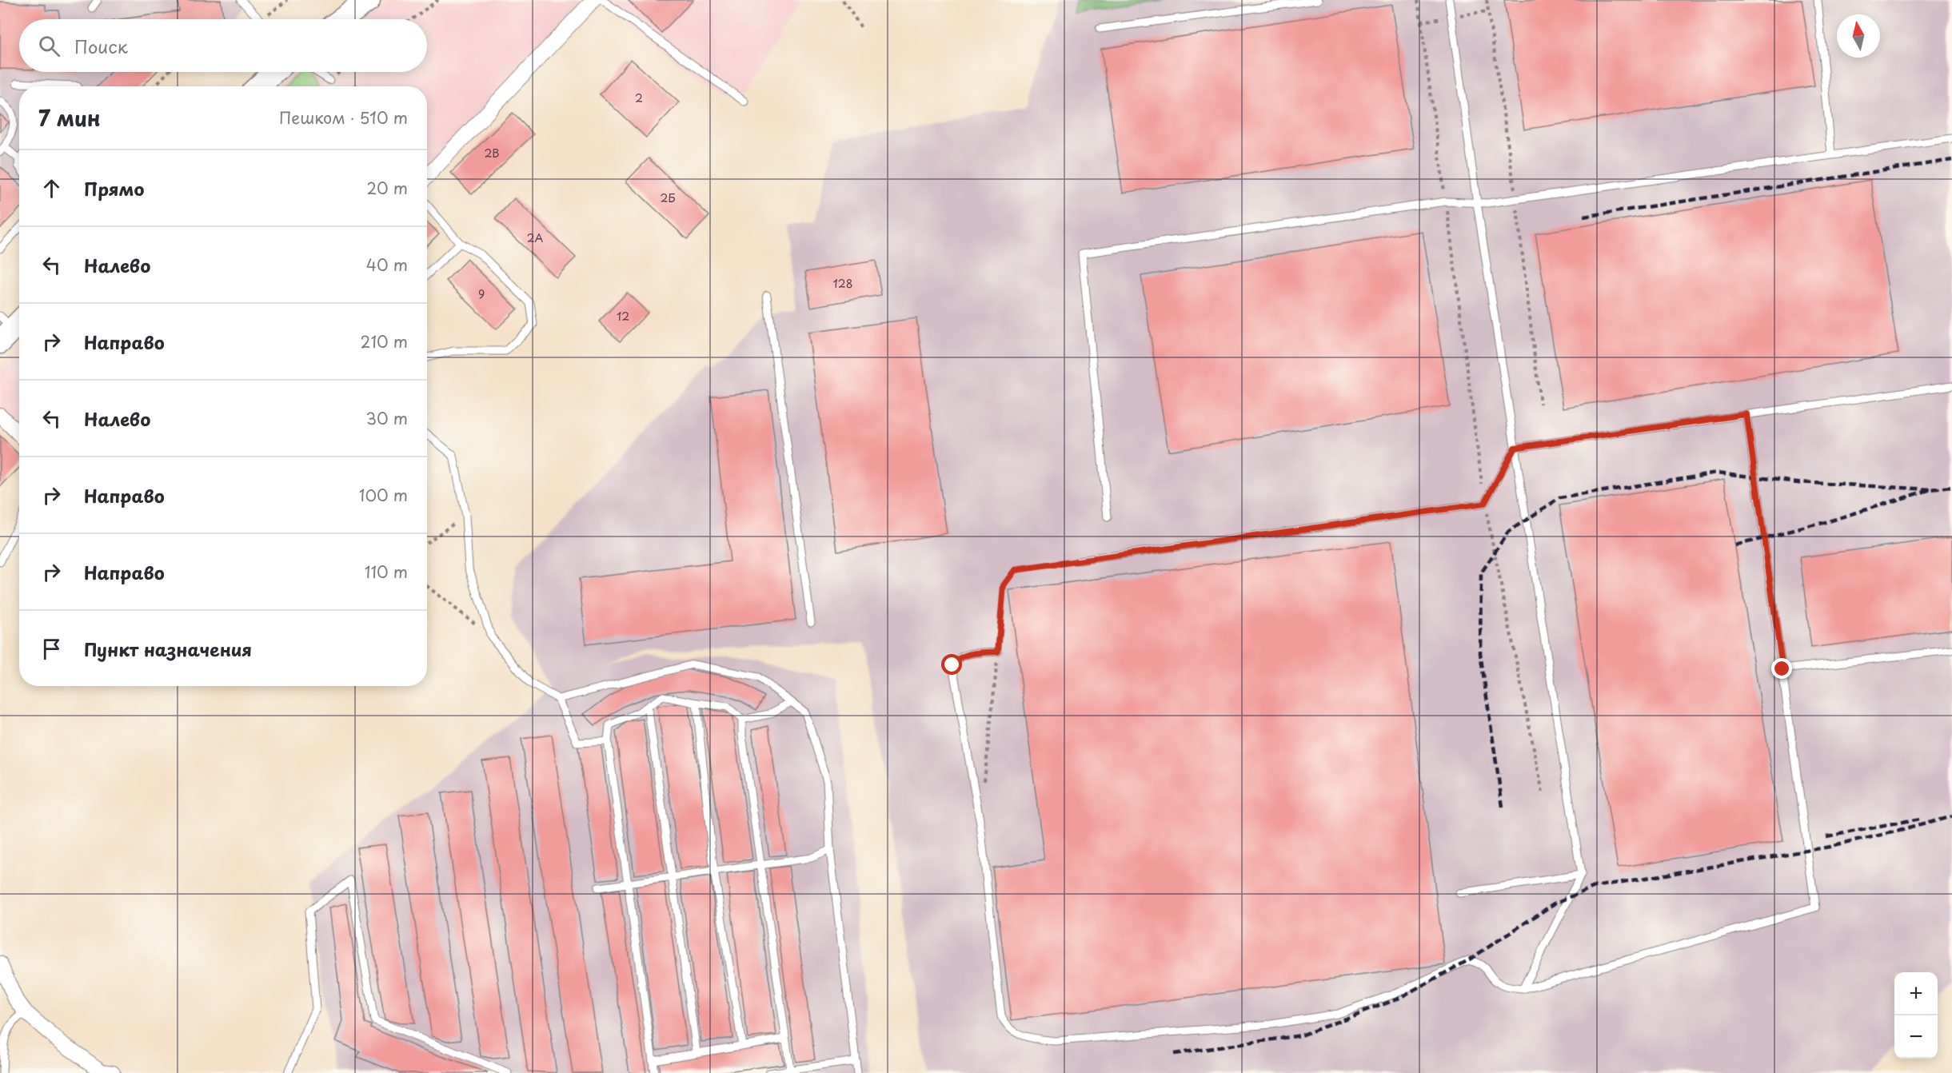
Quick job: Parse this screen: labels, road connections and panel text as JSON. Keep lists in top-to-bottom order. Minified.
{"house_numbers":["2","2В","2Б","2А","128","9","12"],"north":"top","page":{"search":"Поиск","heading":["7 мин","Пешком · 510 m"],"list":[["Прямо","20 m"],["Налево","40 m"],["Направо","210 m"],["Налево","30 m"],["Направо","100 m"],["Направо","110 m"],"Пункт назначения"],"map_buttons":["+","−"]}}
